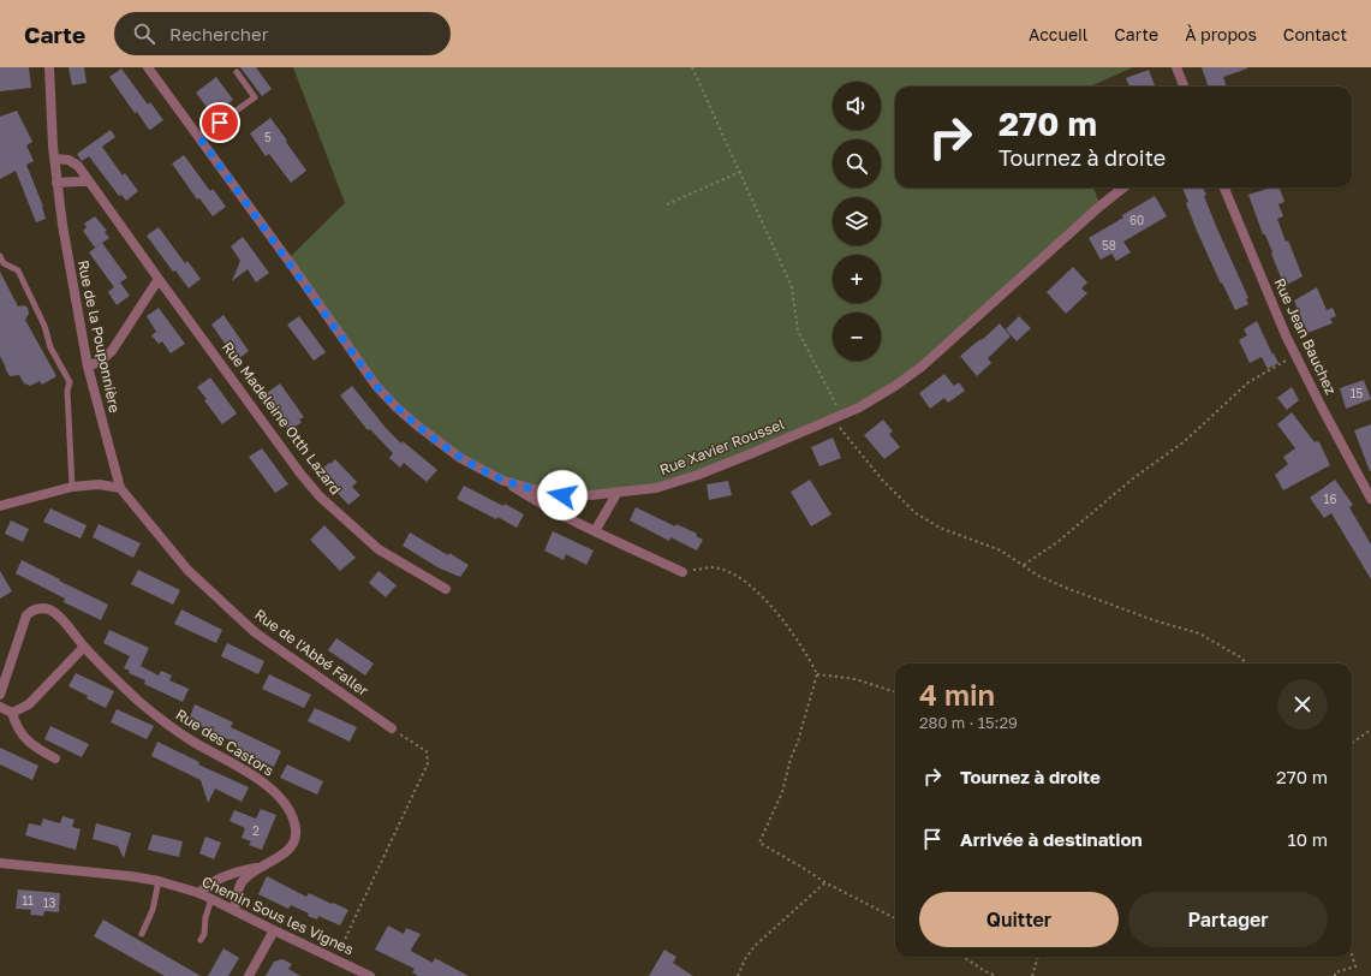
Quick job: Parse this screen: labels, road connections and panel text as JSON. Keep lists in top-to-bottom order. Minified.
{"streets":{"street":["Rue de la Pouponnière","Rue Jean Bauchez","Rue Madeleine Otth Lazard","Rue Xavier Roussel","Rue de l'Abbé Faller","Rue des Castors","Chemin Sous les Vignes"]},"crossings":[["Rue de la Pouponnière","Rue Madeleine Otth Lazard"],["Rue de la Pouponnière","Rue de l'Abbé Faller"],["Rue des Castors","Chemin Sous les Vignes"]],"house_numbers":["5","60","58","15","16","2","11","13"],"page":{"header":"Carte","search":"Rechercher","nav":["Accueil","Carte","À propos","Contact"],"map_buttons":["+","−"],"turn":["270 m","Tournez à droite"],"heading":["4 min","280 m · 15:29"],"list":[{"name":"Tournez à droite","value":"270 m"},{"name":"Arrivée à destination","value":"10 m"}],"buttons":["Quitter","Partager"]}}
